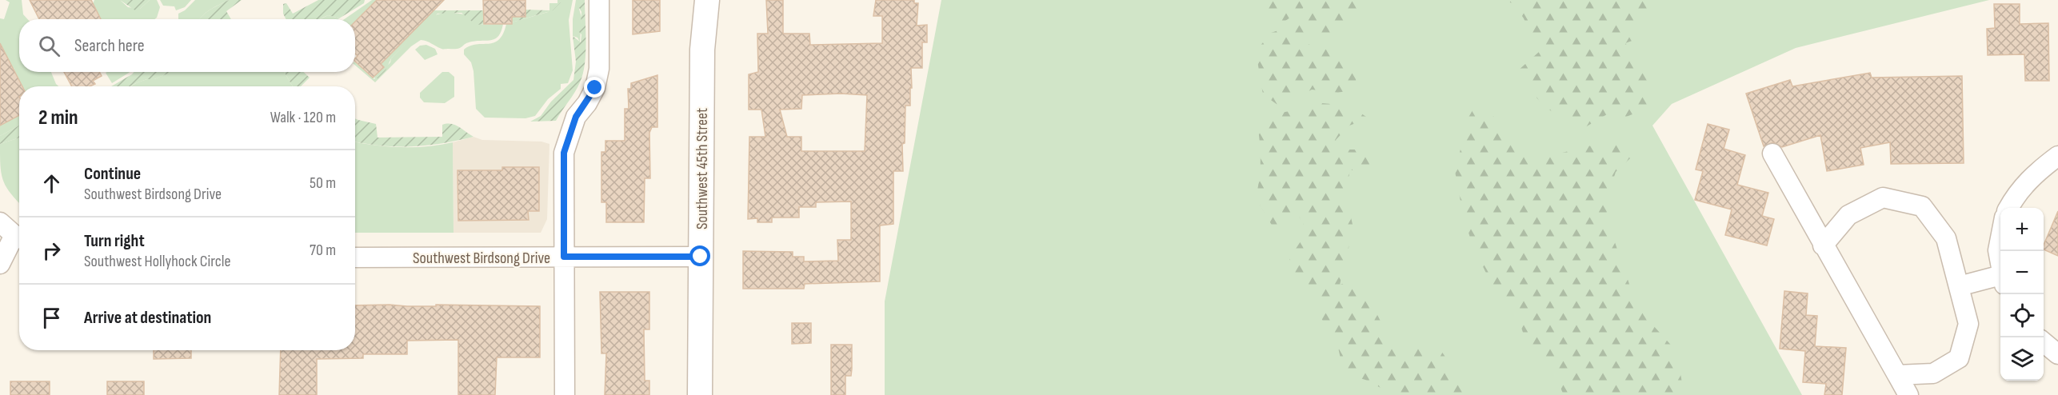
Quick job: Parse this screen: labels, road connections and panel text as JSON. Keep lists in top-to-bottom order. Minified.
{"streets":{"street":["Southwest 45th Street","Southwest Birdsong Drive"]},"crossings":[["Southwest 45th Street","Southwest Birdsong Drive"]],"page":{"search":"Search here","heading":["2 min","Walk · 120 m"],"list":[["Continue","Southwest Birdsong Drive","50 m"],["Turn right","Southwest Hollyhock Circle","70 m"],"Arrive at destination"],"map_buttons":["+","−"]}}
